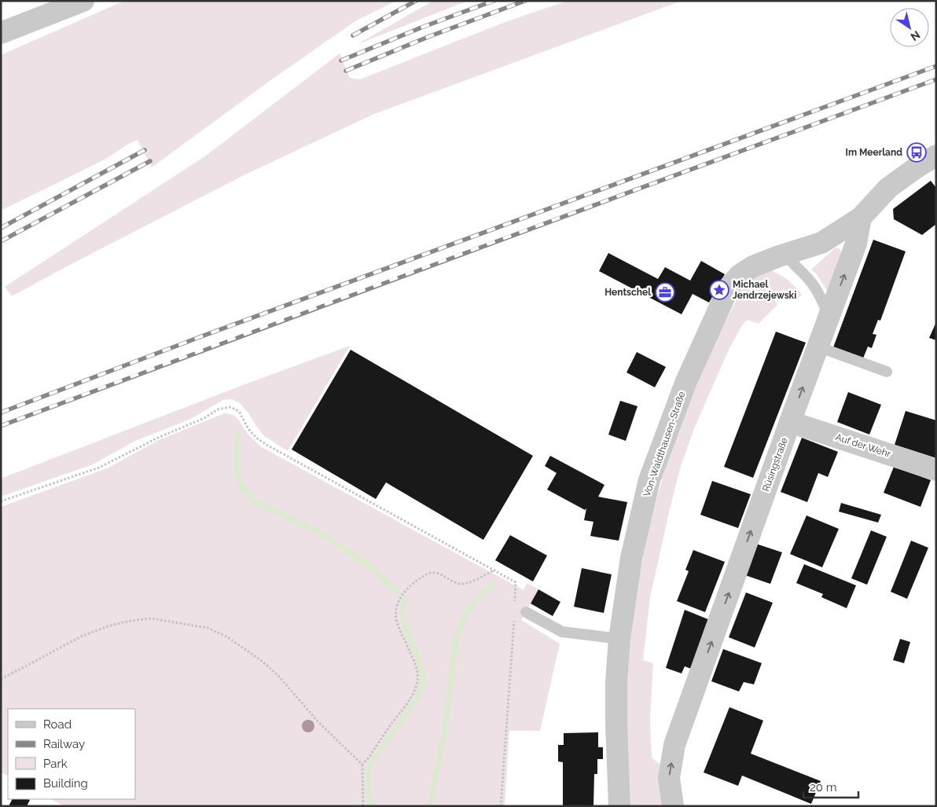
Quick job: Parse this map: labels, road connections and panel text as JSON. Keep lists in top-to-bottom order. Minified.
{"streets":{"street":["Von-Waldthausen-Straße","Auf der Wehr","Rüsingstraße"]},"crossings":[["Von-Waldthausen-Straße","Rüsingstraße"],["Auf der Wehr","Rüsingstraße"]],"one_way":["Rüsingstraße"],"places":{"bus stop":["Im Meerland"],"place":["Michael Jendrzejewski"],"office":["Hentschel"]},"legend":["Road","Railway","Park","Building"],"scale_bar":"20 m","north":"bottom right"}
